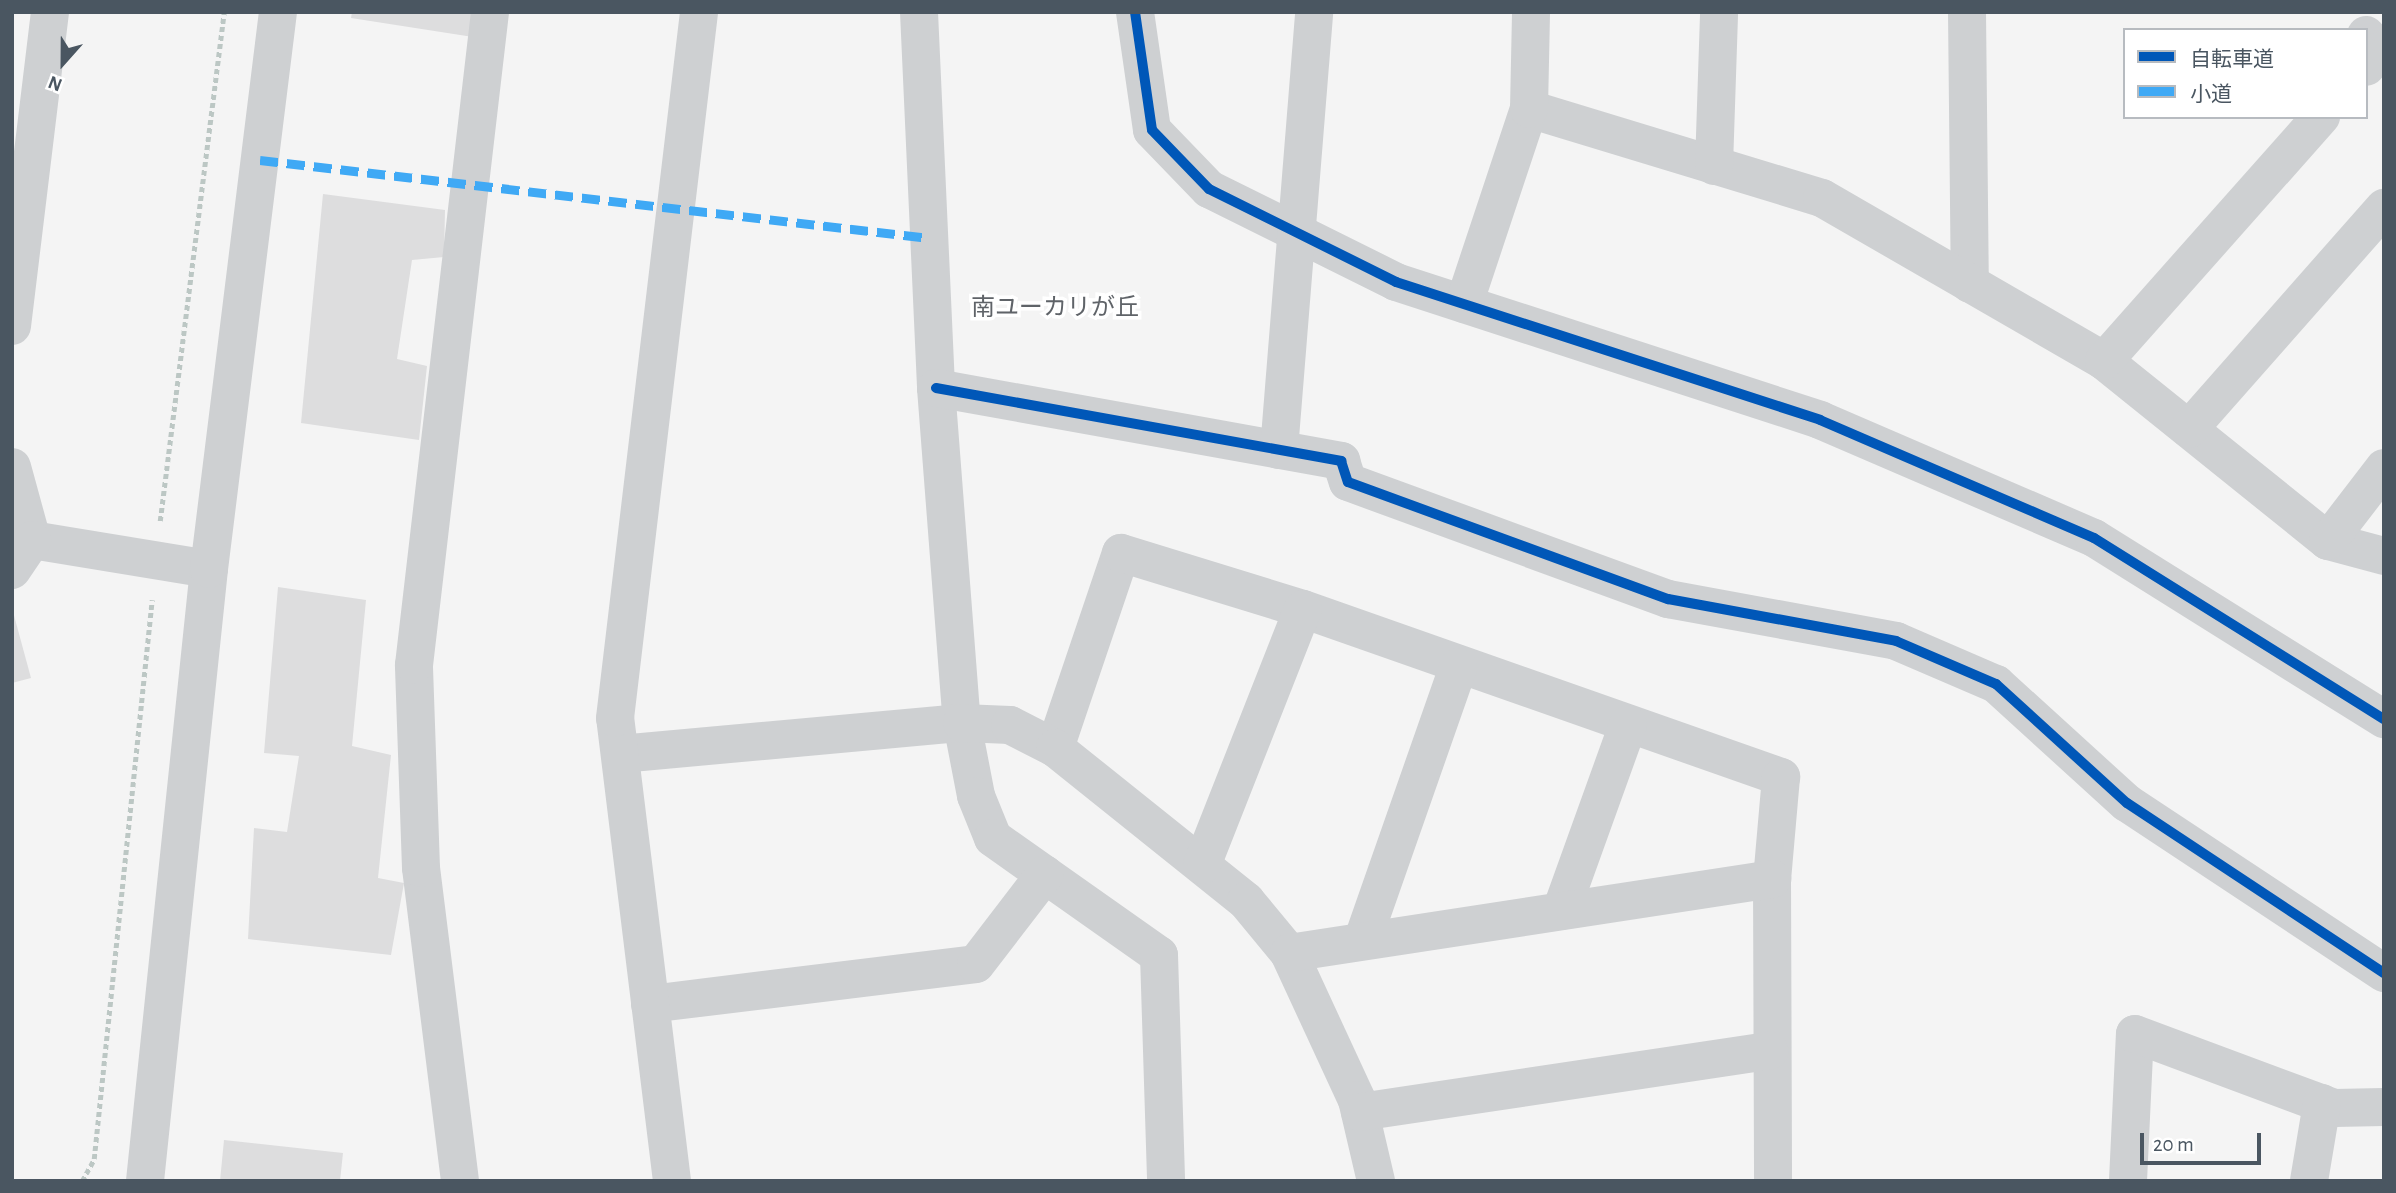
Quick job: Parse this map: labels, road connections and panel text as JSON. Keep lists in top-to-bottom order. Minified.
{"districts":["南ユーカリが丘"],"legend":["自転車道","小道"],"scale_bar":"20 m","north":"bottom"}
